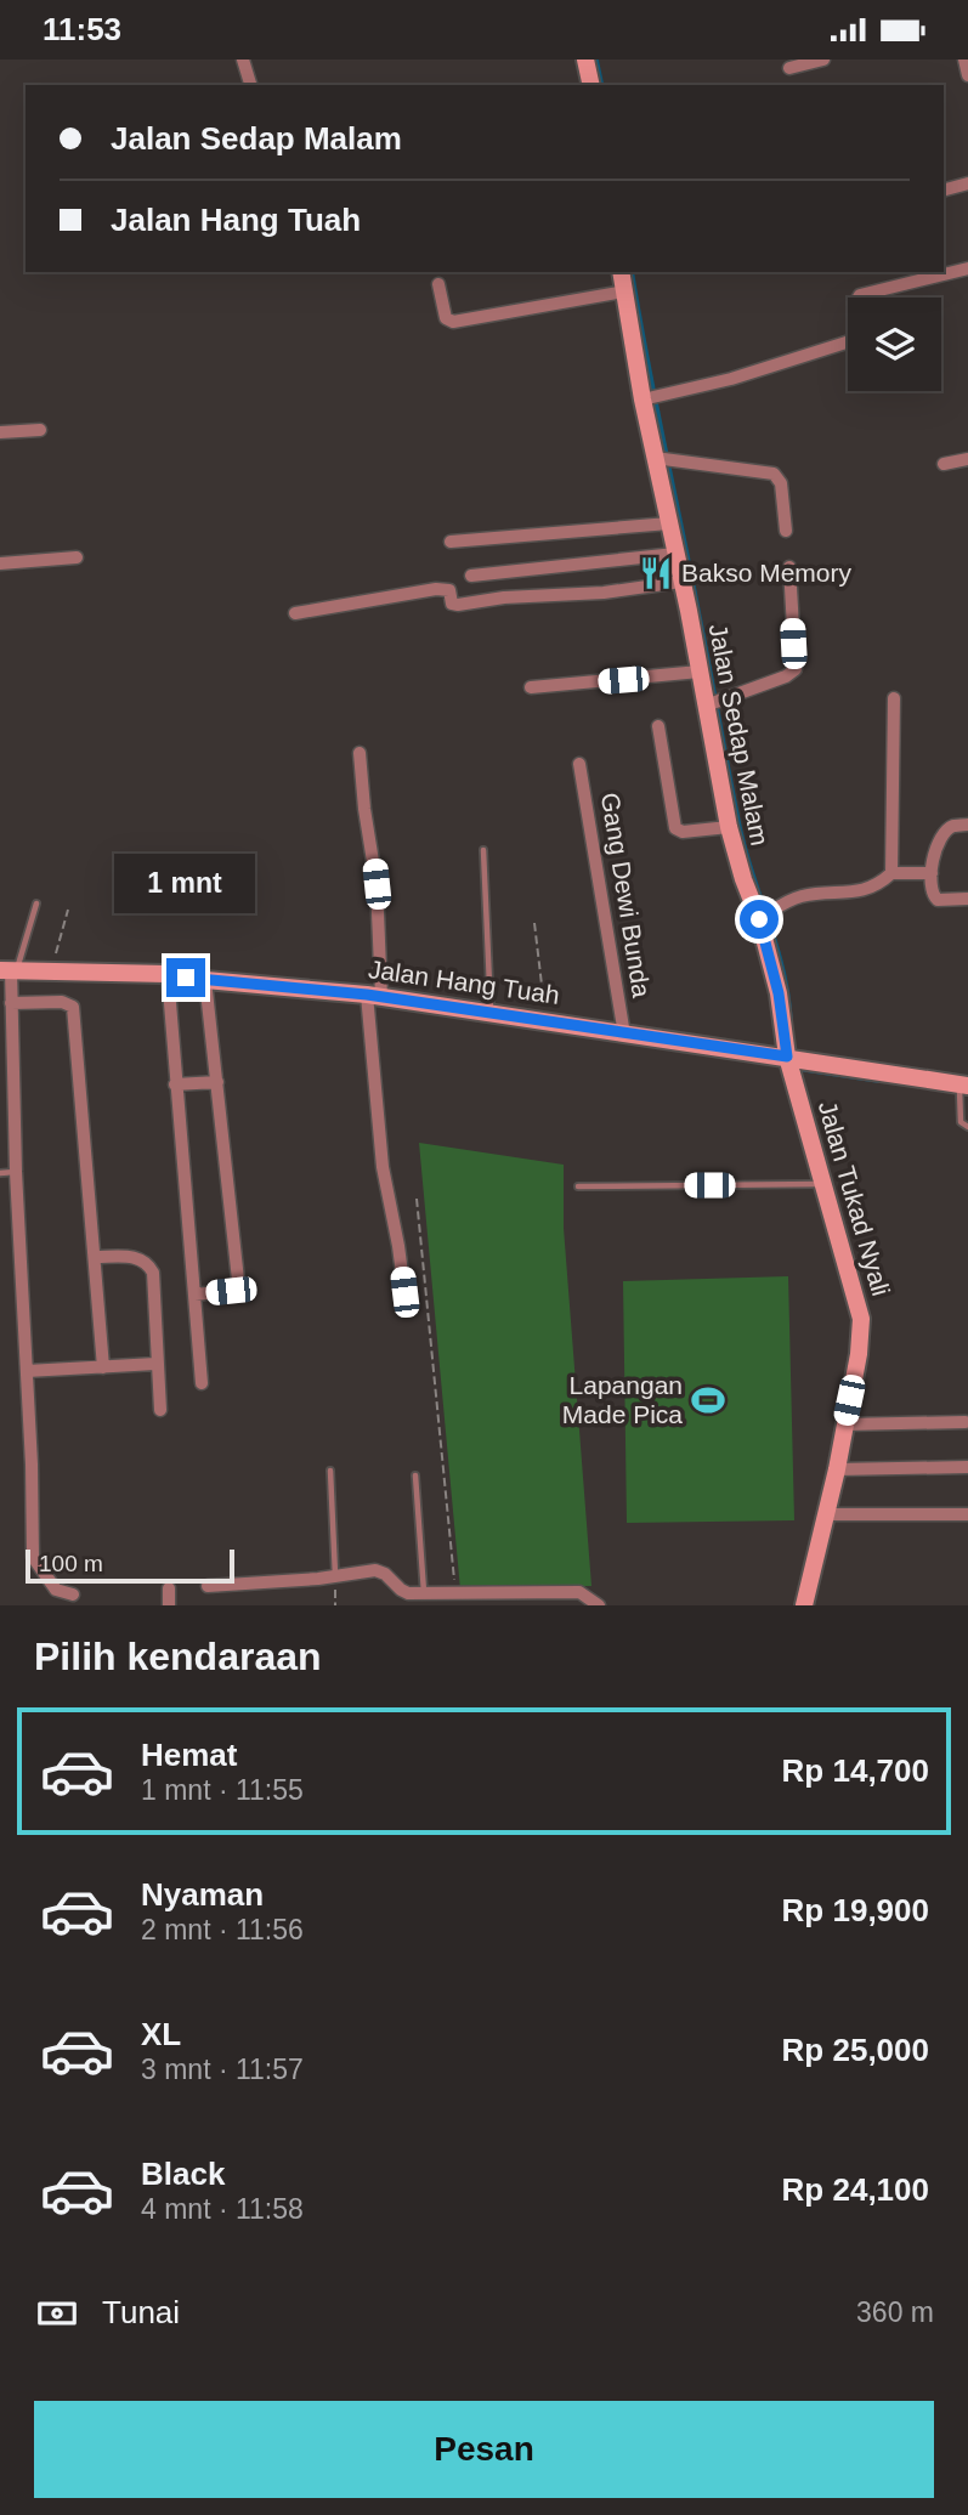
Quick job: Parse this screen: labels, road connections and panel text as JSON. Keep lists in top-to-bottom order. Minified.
{"streets":{"street":["Jalan Sedap Malam","Gang Dewi Bunda","Jalan Hang Tuah","Jalan Tukad Nyali"]},"crossings":[["Jalan Sedap Malam","Jalan Hang Tuah"],["Jalan Sedap Malam","Jalan Tukad Nyali"],["Gang Dewi Bunda","Jalan Hang Tuah"],["Jalan Hang Tuah","Jalan Tukad Nyali"]],"places":{"restaurant":["Bakso Memory"],"sports":["Lapangan Made Pica"]},"scale_bar":"100 m","page":{"status":"11:53","banner":["Jalan Sedap Malam","Jalan Hang Tuah"],"bubble":"1 mnt","scale":"100 m","heading":"Pilih kendaraan","list":[{"name":"Hemat","note":"1 mnt · 11:55","value":"Rp 14,700"},{"name":"Nyaman","note":"2 mnt · 11:56","value":"Rp 19,900"},{"name":"XL","note":"3 mnt · 11:57","value":"Rp 25,000"},{"name":"Black","note":"4 mnt · 11:58","value":"Rp 24,100"}],"pay":["Tunai","360 m"],"buttons":"Pesan"}}
